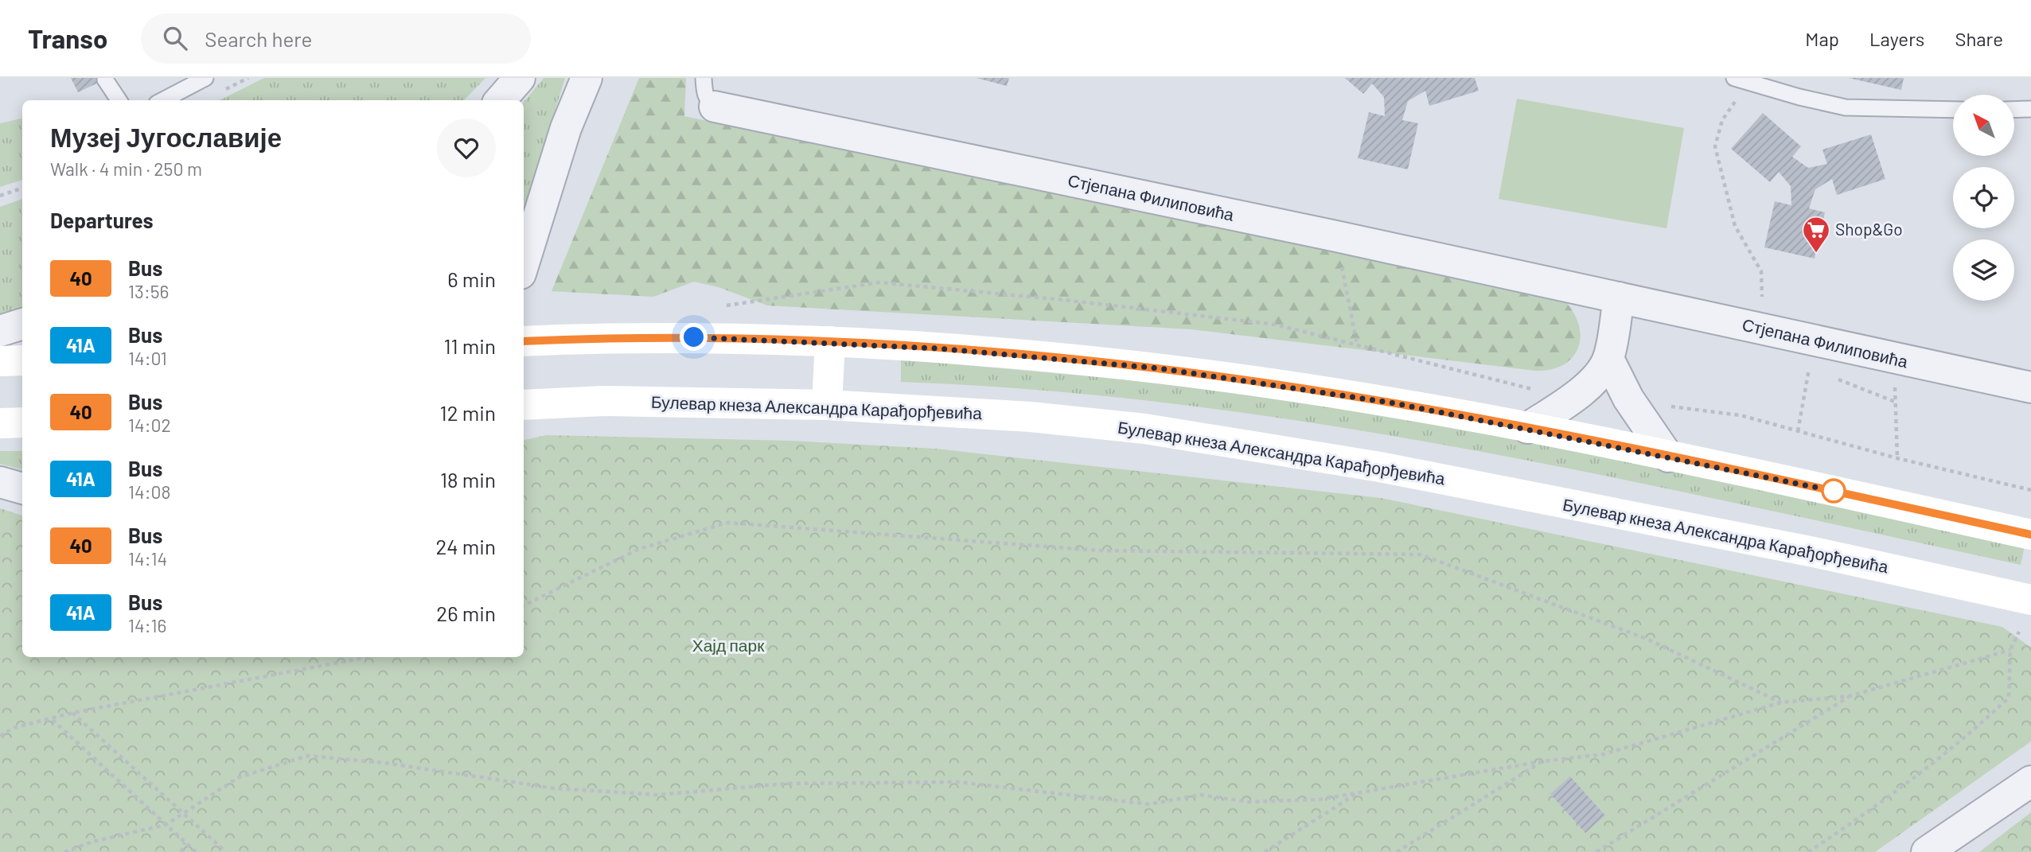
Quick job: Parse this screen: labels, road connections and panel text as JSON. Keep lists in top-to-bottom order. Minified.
{"streets":{"main road":["Булевар кнеза Александра Карађорђевића"],"street":["Стјепана Филиповића"]},"parks":["Хајд парк"],"places":{"supermarket":["Shop&Go"]},"lines":["bus line 40"],"north":"top left","page":{"header":"Transo","search":"Search here","nav":["Map","Layers","Share"],"heading":[["Музеј Југославије","Walk · 4 min · 250 m"],"Departures"],"list":[{"mark":"40","name":"Bus","note":"13:56","value":"6 min"},{"mark":"41A","name":"Bus","note":"14:01","value":"11 min"},{"mark":"40","name":"Bus","note":"14:02","value":"12 min"},{"mark":"41A","name":"Bus","note":"14:08","value":"18 min"},{"mark":"40","name":"Bus","note":"14:14","value":"24 min"},{"mark":"41A","name":"Bus","note":"14:16","value":"26 min"}]}}
